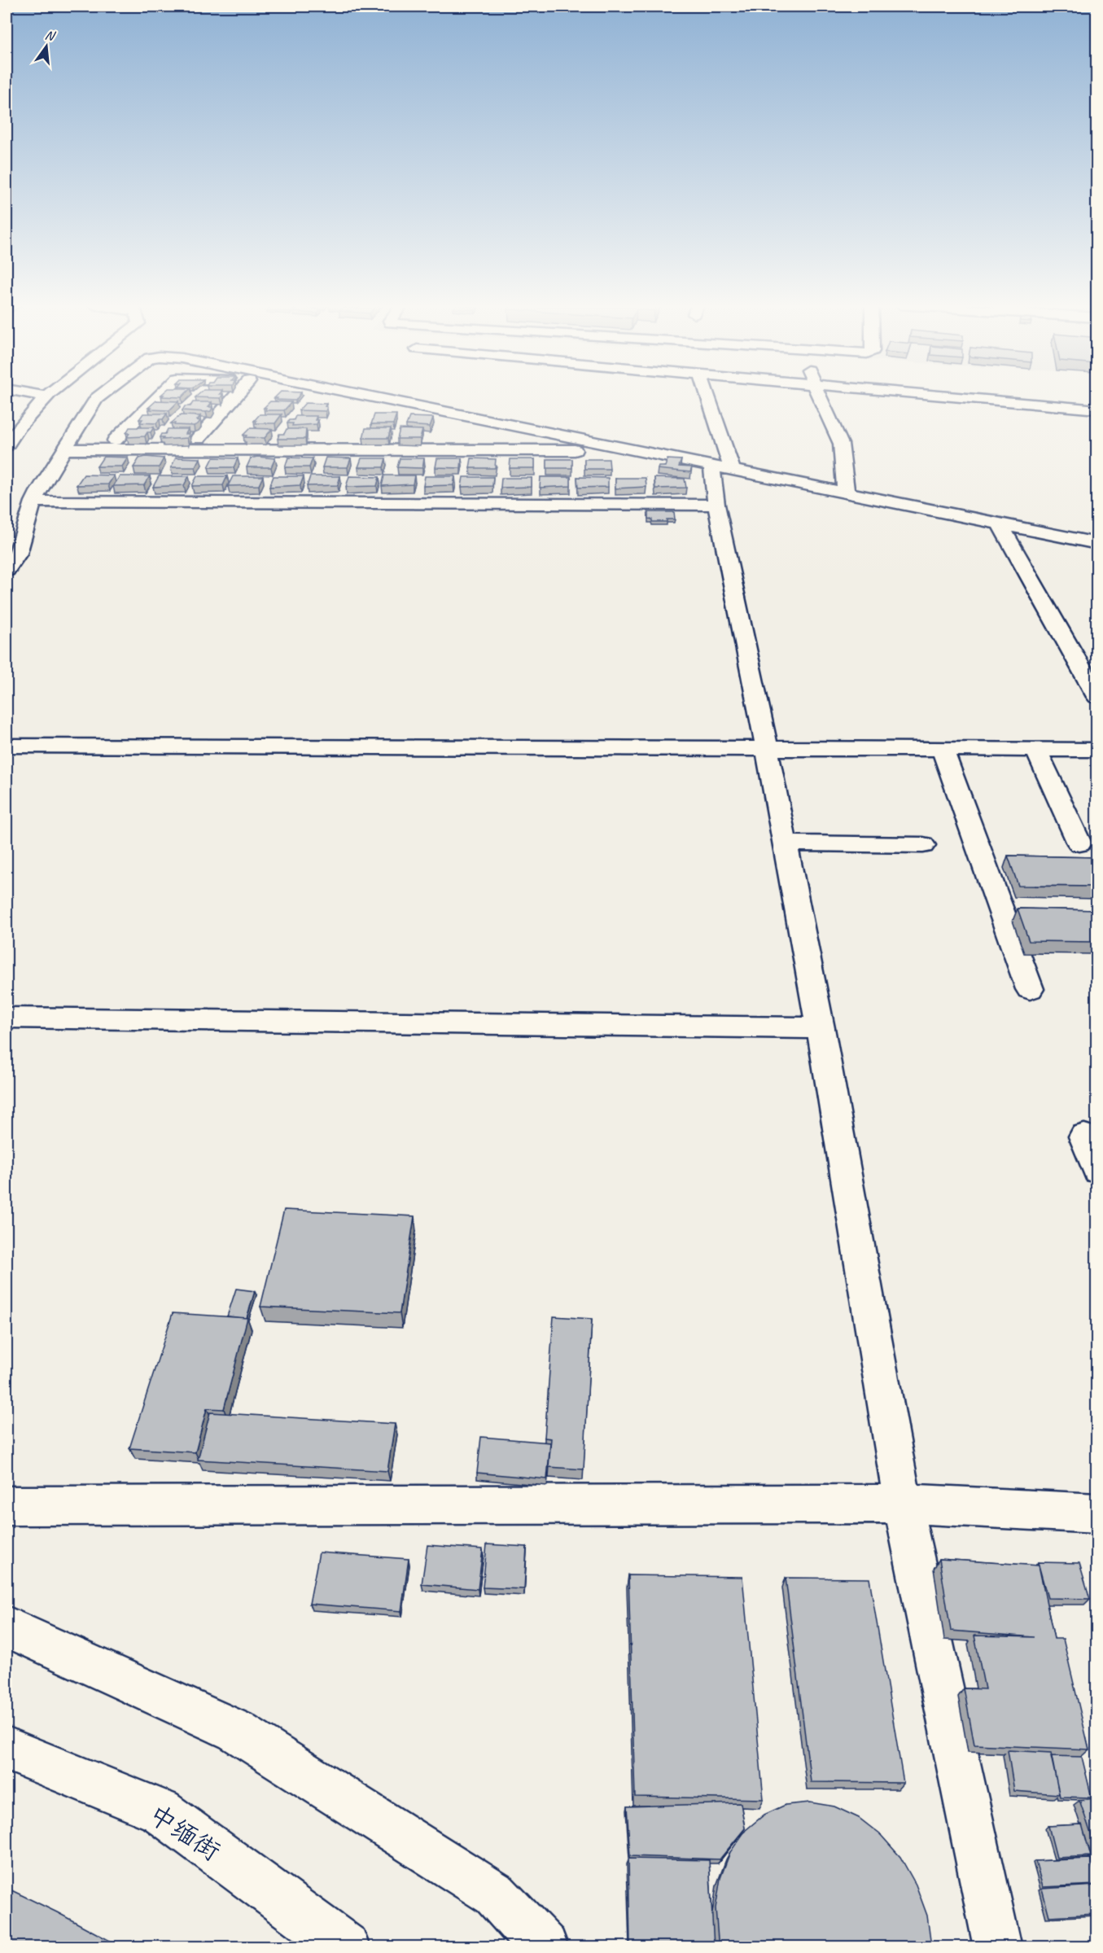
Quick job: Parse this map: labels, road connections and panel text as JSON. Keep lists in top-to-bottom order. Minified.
{"streets":{"street":["中缅街"]},"north":"top"}
